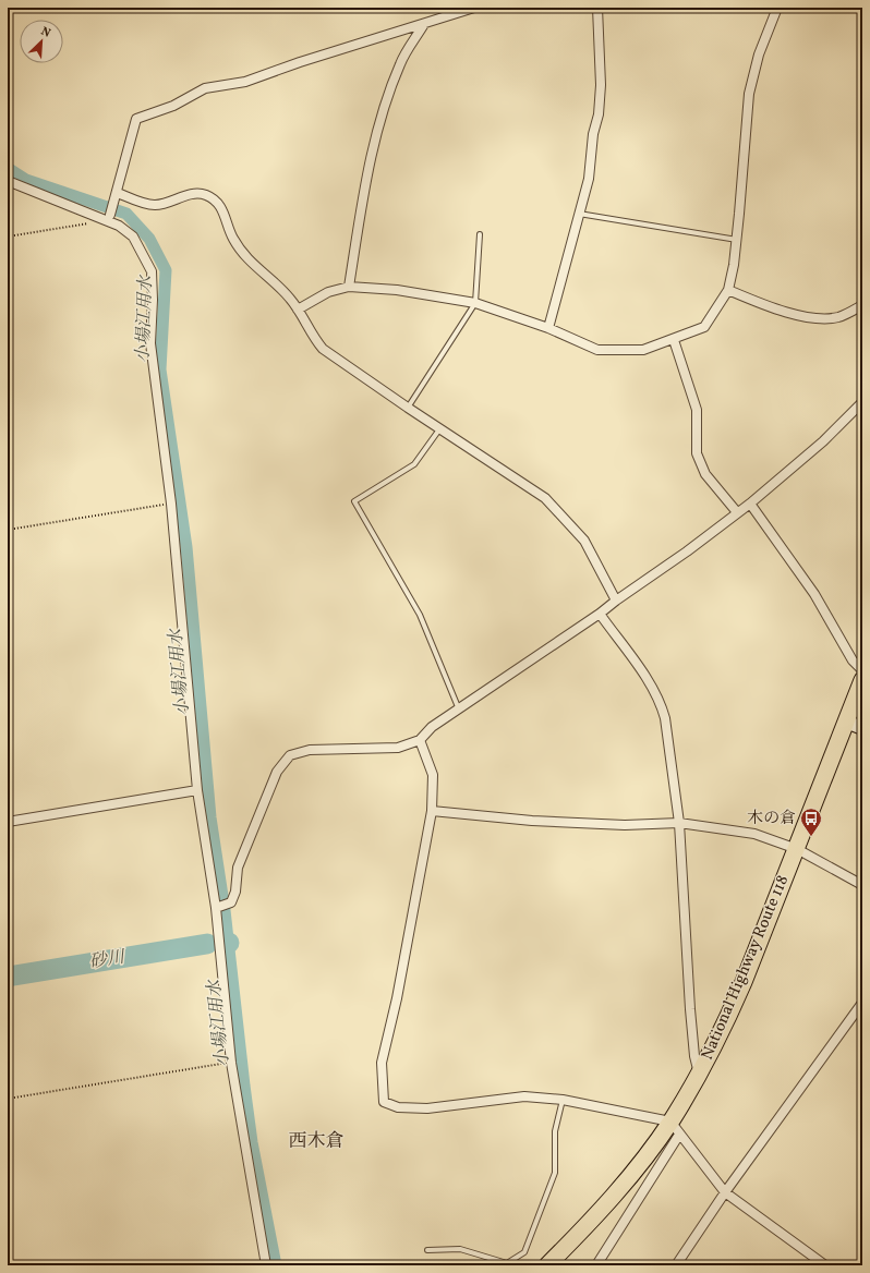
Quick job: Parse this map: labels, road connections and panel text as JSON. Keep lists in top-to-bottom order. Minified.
{"streets":{"highway":["National Highway Route 118"]},"districts":["西木倉"],"water":["小場江用水","砂川"],"places":{"bus stop":["木の倉"]},"north":"top right"}
